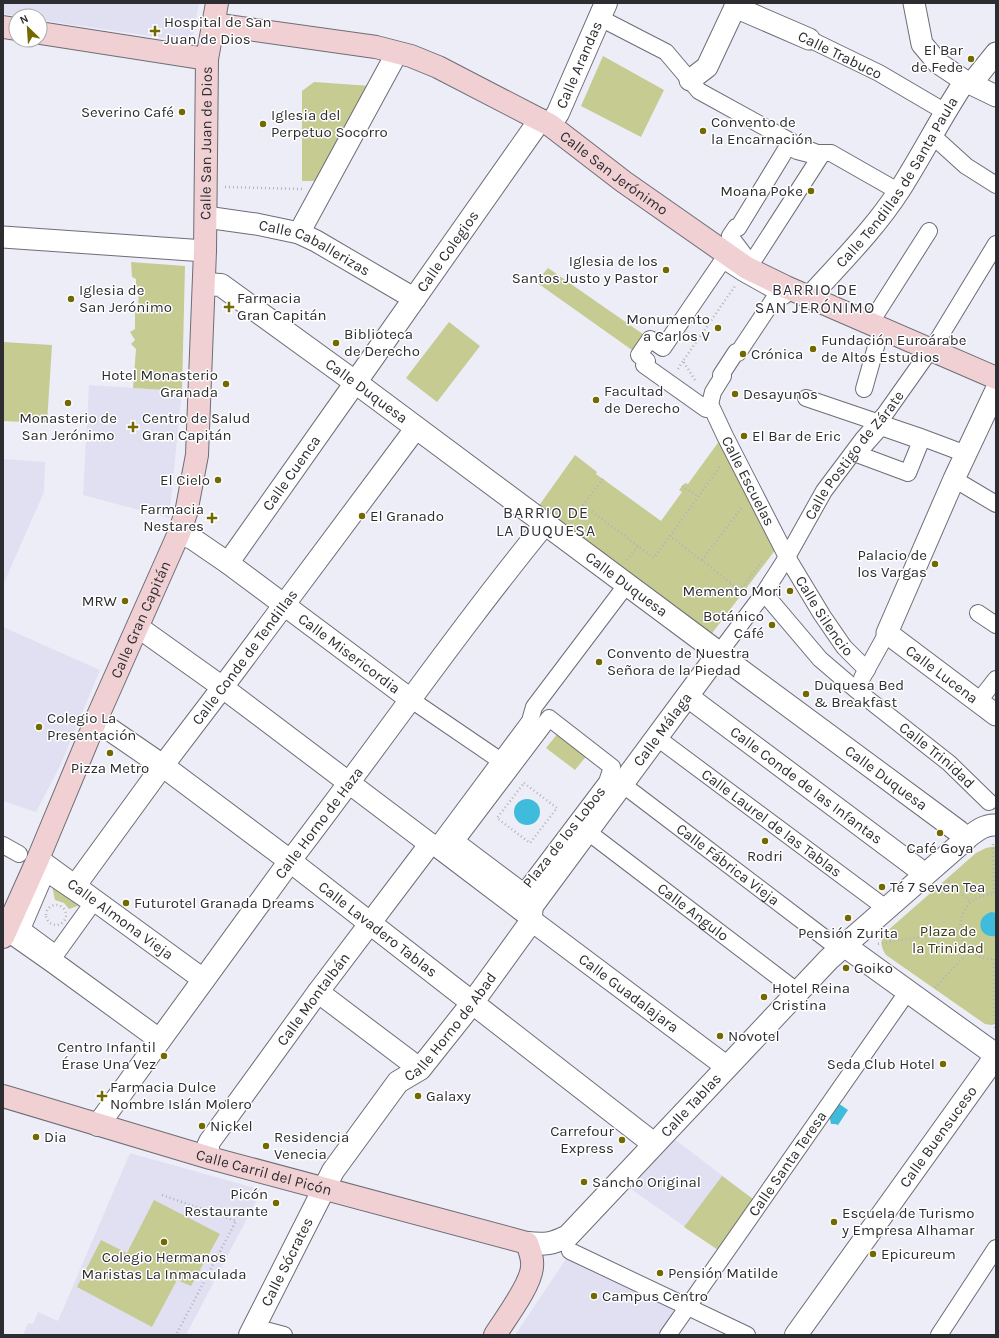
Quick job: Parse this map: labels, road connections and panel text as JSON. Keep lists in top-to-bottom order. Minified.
{"streets":{"main road":["Calle San Juan de Dios","Calle San Jerónimo","Calle Gran Capitán","Calle Carril del Picón"],"street":["Calle Trabuco","Calle Arandas","Calle Tendillas de Santa Paula","Calle Caballerizas","Calle Colegios","Calle Duquesa","Calle Postigo de Zárate","Calle Cuenca","Calle Escuelas","Calle Silencio","Calle Misericordia","Calle Conde de Tendillas","Calle Lucena","Calle Málaga","Calle Trinidad","Calle Conde de las Infantas","Calle Horno de Haza","Calle Laurel de las Tablas","Plaza de los Lobos","Calle Fábrica Vieja","Calle Angulo","Calle Almona Vieja","Calle Lavadero Tablas","Calle Guadalajara","Calle Montalbán","Calle Horno de Abad","Calle Tablas","Calle Buensuceso","Calle Santa Teresa","Calle Sócrates"]},"crossings":[["Calle Arandas","Calle San Jerónimo"],["Calle Arandas","Calle Colegios"],["Calle San Juan de Dios","Calle San Jerónimo"],["Calle San Juan de Dios","Calle Caballerizas"],["Calle San Juan de Dios","Calle Duquesa"],["Calle San Juan de Dios","Calle Gran Capitán"],["Calle San Jerónimo","Calle Tendillas de Santa Paula"],["Calle San Jerónimo","Calle Colegios"],["Calle Caballerizas","Calle Colegios"],["Calle Colegios","Calle Duquesa"],["Calle Colegios","Calle Cuenca"],["Calle Duquesa","Calle Cuenca"],["Calle Duquesa","Calle Gran Capitán"],["Calle Duquesa","Calle Conde de Tendillas"],["Calle Duquesa","Calle Málaga"],["Calle Duquesa","Calle Horno de Haza"],["Calle Postigo de Zárate","Calle Escuelas"],["Calle Postigo de Zárate","Calle Silencio"],["Calle Postigo de Zárate","Calle Málaga"],["Calle Cuenca","Calle Misericordia"],["Calle Escuelas","Calle Silencio"],["Calle Escuelas","Calle Málaga"],["Calle Silencio","Calle Málaga"],["Calle Gran Capitán","Calle Misericordia"],["Calle Gran Capitán","Calle Almona Vieja"],["Calle Gran Capitán","Calle Lavadero Tablas"],["Calle Misericordia","Calle Conde de Tendillas"],["Calle Misericordia","Calle Horno de Haza"],["Calle Conde de Tendillas","Calle Almona Vieja"],["Calle Conde de Tendillas","Calle Lavadero Tablas"],["Calle Málaga","Calle Trinidad"],["Calle Málaga","Calle Conde de las Infantas"],["Calle Málaga","Calle Laurel de las Tablas"],["Calle Málaga","Plaza de los Lobos"],["Calle Málaga","Calle Fábrica Vieja"],["Calle Horno de Haza","Calle Almona Vieja"],["Calle Horno de Haza","Calle Lavadero Tablas"],["Calle Horno de Haza","Calle Carril del Picón"],["Plaza de los Lobos","Calle Fábrica Vieja"],["Plaza de los Lobos","Calle Angulo"],["Plaza de los Lobos","Calle Guadalajara"],["Plaza de los Lobos","Calle Montalbán"],["Plaza de los Lobos","Calle Horno de Abad"],["Calle Fábrica Vieja","Calle Tablas"],["Calle Angulo","Calle Tablas"],["Calle Lavadero Tablas","Calle Montalbán"],["Calle Lavadero Tablas","Calle Horno de Abad"],["Calle Lavadero Tablas","Calle Tablas"],["Calle Guadalajara","Calle Horno de Abad"],["Calle Guadalajara","Calle Tablas"],["Calle Montalbán","Calle Carril del Picón"],["Calle Horno de Abad","Calle Carril del Picón"],["Calle Horno de Abad","Calle Sócrates"],["Calle Tablas","Calle Carril del Picón"],["Calle Carril del Picón","Calle Sócrates"]],"districts":["BARRIO DE SAN JERÓNIMO","BARRIO DE LA DUQUESA"],"parks":["Plaza de la Trinidad"],"places":{"health":["Hospital de San Juan de Dios","Farmacia Gran Capitán","Centro de Salud Gran Capitán","Farmacia Nestares","Farmacia Dulce Nombre Islán Molero"],"other":["El Bar de Fede","Severino Café","Iglesia del Perpetuo Socorro","Convento de la Encarnación","Moana Poke","Iglesia de los Santos Justo y Pastor","Iglesia de San Jerónimo","Monumento a Carlos V","Biblioteca de Derecho","Fundación Euroárabe de Altos Estudios","Crónica","Hotel Monasterio Granada","Desayunos","Facultad de Derecho","Monasterio de San Jerónimo","El Bar de Eric","El Cielo","El Granado","Palacio de los Vargas","Memento Mori","MRW","Botánico Café","Convento de Nuestra Señora de la Piedad","Duquesa Bed & Breakfast","Colegio La Presentación","Pizza Metro","Café Goya","Rodri","Té 7 Seven Tea","Futurotel Granada Dreams","Pensión Zurita","Goiko","Hotel Reina Cristina","Novotel","Centro Infantil Érase Una Vez","Seda Club Hotel","Galaxy","Nickel","Dia","Carrefour Express","Residencia Venecia","Sancho Original","Picón Restaurante","Escuela de Turismo y Empresa Alhamar","Colegio Hermanos Maristas La Inmaculada","Epicureum","Pensión Matilde","Campus Centro"]},"north":"top left"}
